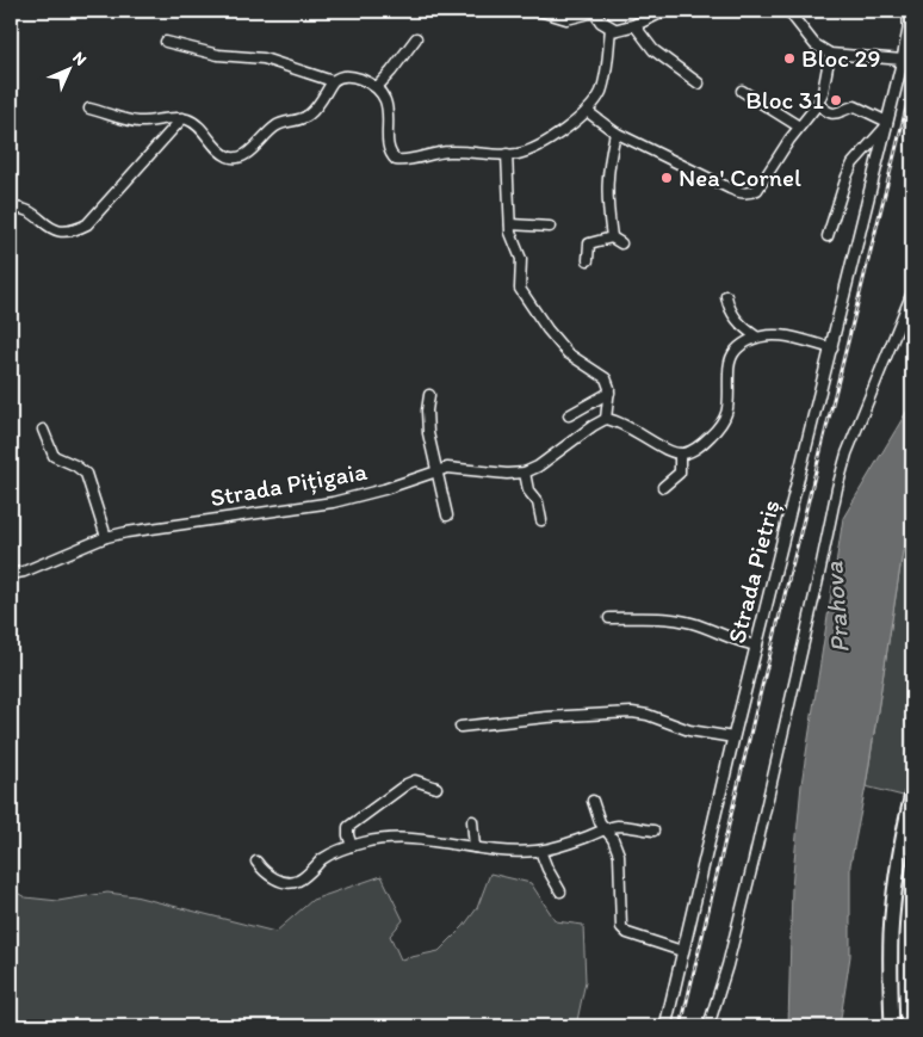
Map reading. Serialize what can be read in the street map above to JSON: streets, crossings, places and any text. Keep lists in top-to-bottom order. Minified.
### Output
{"streets":{"main road":["Strada Pietriș"],"street":["Strada Pițigaia"]},"water":["Prahova"],"places":["Bloc 29","Bloc 31","Nea' Cornel"],"north":"top right"}
